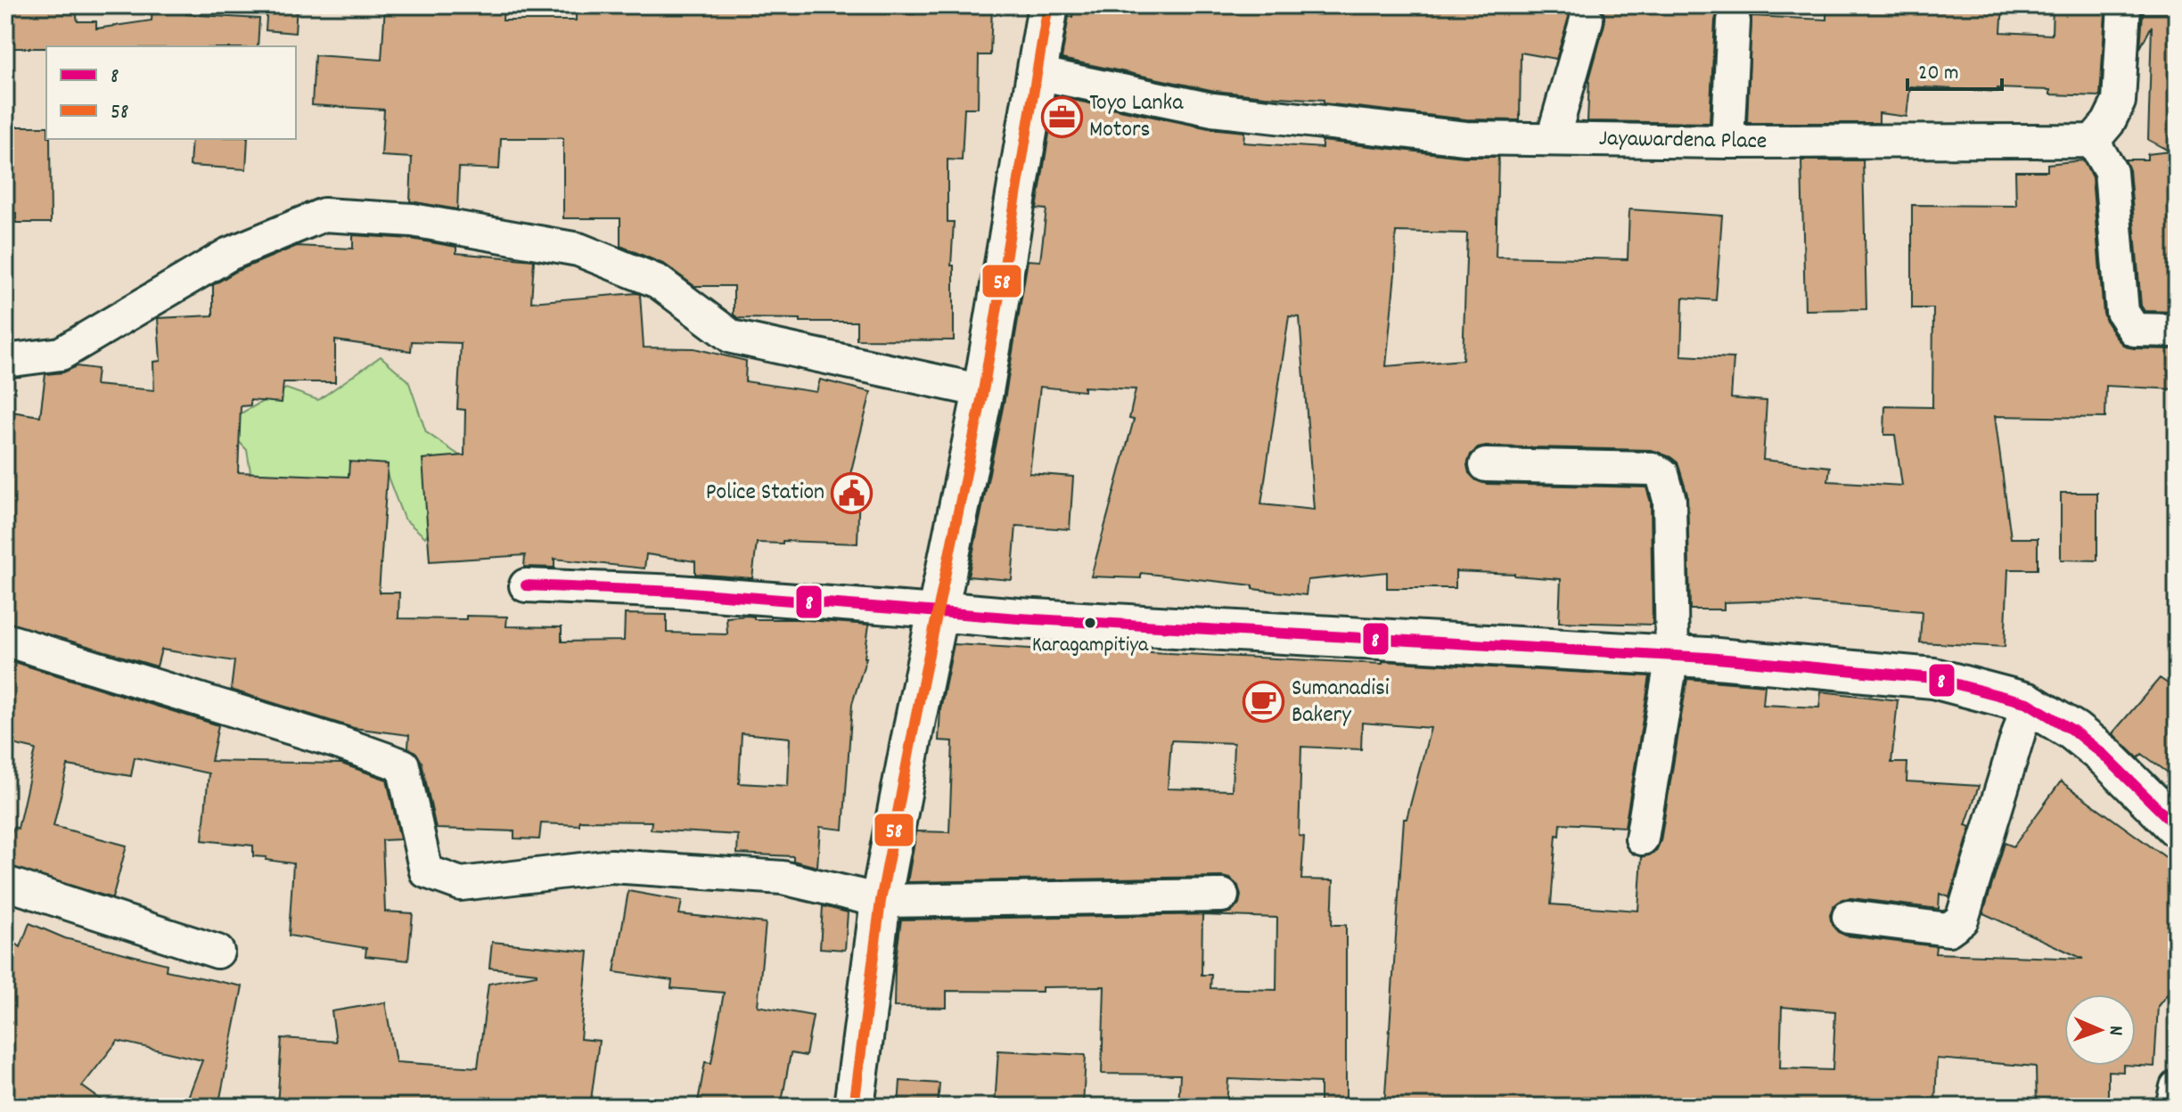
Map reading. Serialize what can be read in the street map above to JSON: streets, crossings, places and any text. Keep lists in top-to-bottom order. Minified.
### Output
{"streets":{"street":["Jayawardena Place"]},"places":{"office":["Toyo Lanka Motors"],"public building":["Police Station"],"other":["Karagampitiya"],"cafe":["Sumanadisi Bakery"]},"lines":["transit line 58","transit line 8"],"legend":["8","58"],"scale_bar":"20 m","north":"right"}
